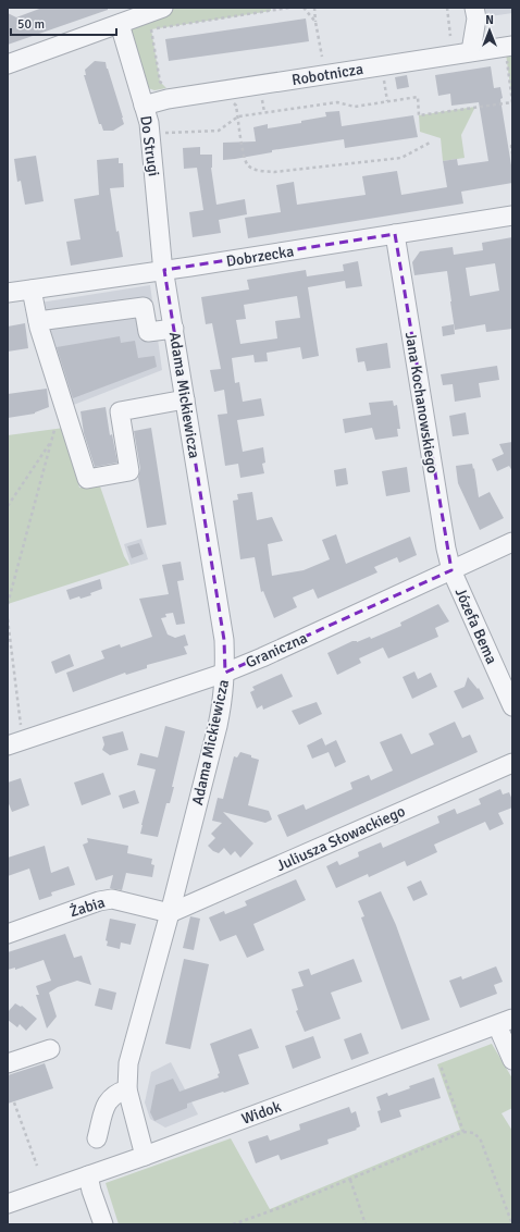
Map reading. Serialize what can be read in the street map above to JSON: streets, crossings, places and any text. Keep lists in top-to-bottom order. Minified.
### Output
{"streets":{"street":["Robotnicza","Do Strugi","Dobrzecka","Adama Mickiewicza","Jana Kochanowskiego","Józefa Bema","Graniczna","Juliusza Słowackiego","Żabia","Widok"]},"crossings":[["Robotnicza","Do Strugi"],["Do Strugi","Dobrzecka"],["Do Strugi","Adama Mickiewicza"],["Dobrzecka","Adama Mickiewicza"],["Dobrzecka","Jana Kochanowskiego"],["Adama Mickiewicza","Graniczna"],["Adama Mickiewicza","Juliusza Słowackiego"],["Adama Mickiewicza","Żabia"],["Adama Mickiewicza","Widok"],["Jana Kochanowskiego","Józefa Bema"],["Jana Kochanowskiego","Graniczna"],["Józefa Bema","Graniczna"],["Juliusza Słowackiego","Żabia"]],"scale_bar":"50 m","north":"top"}
